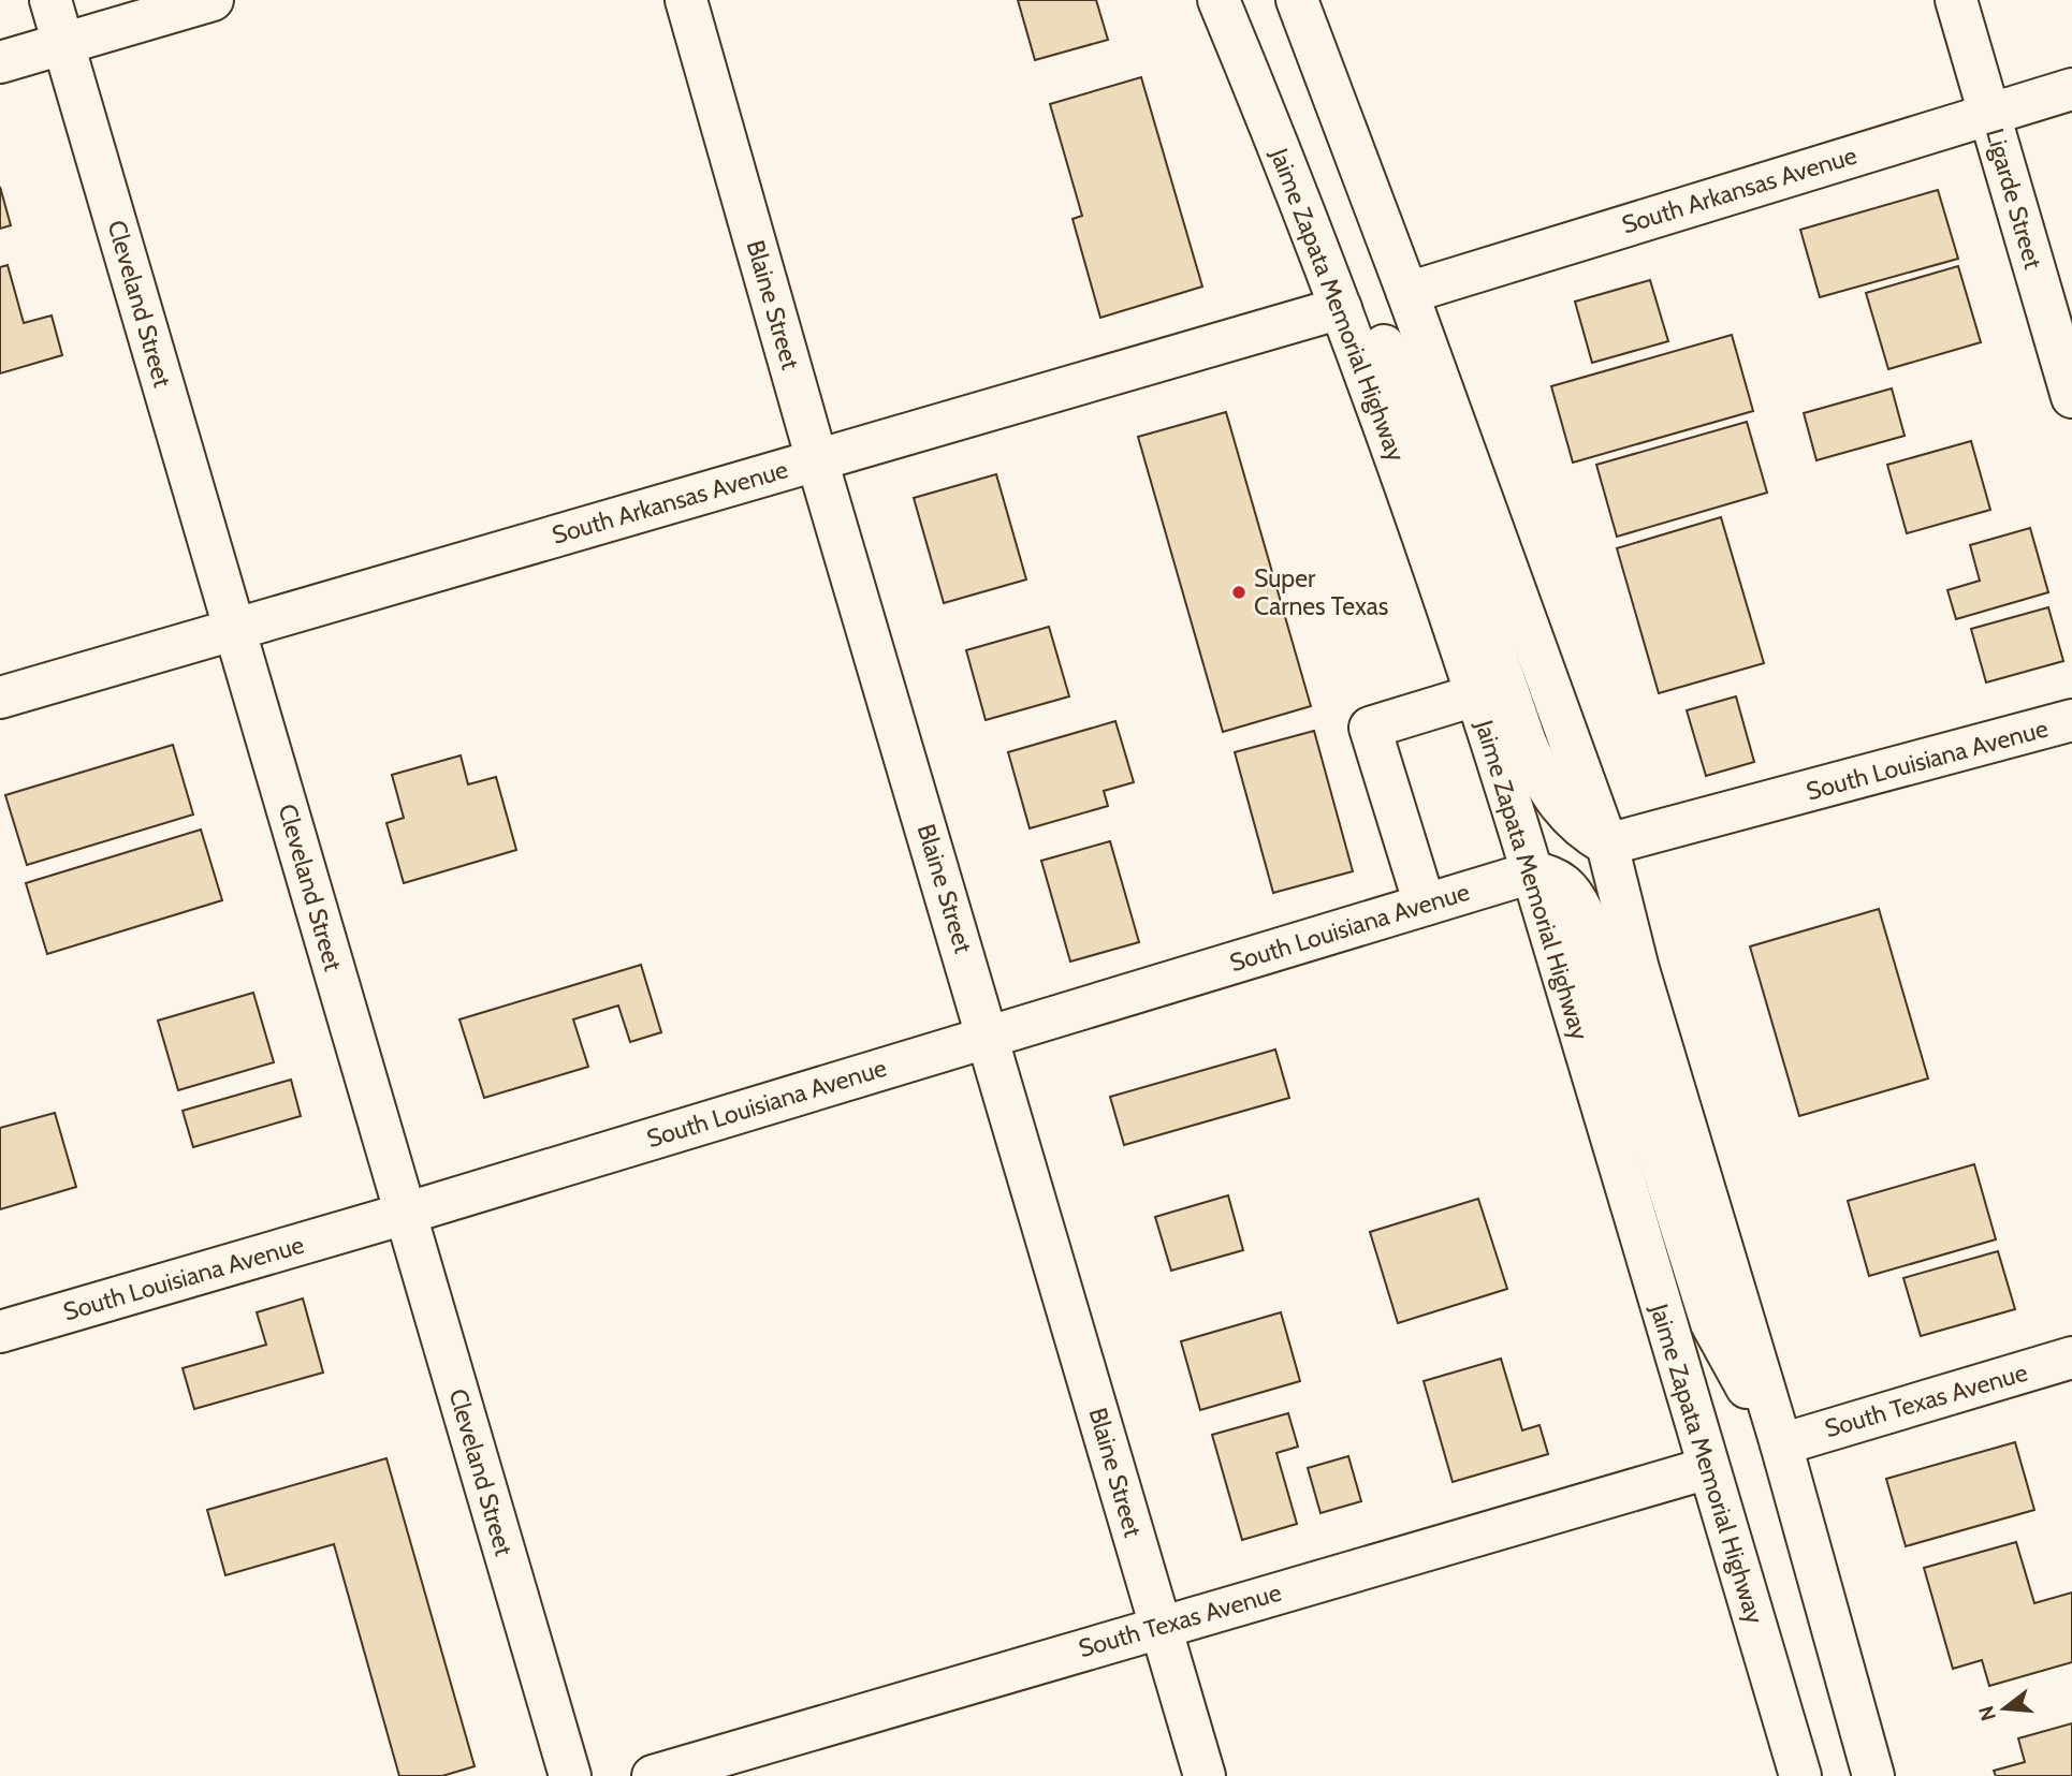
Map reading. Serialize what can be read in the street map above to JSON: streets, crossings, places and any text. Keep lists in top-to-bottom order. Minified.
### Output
{"streets":{"street":["South Arkansas Avenue","Ligarde Street","Cleveland Street","Blaine Street","Jaime Zapata Memorial Highway","South Louisiana Avenue","South Texas Avenue"]},"crossings":[["South Arkansas Avenue","Ligarde Street"],["South Arkansas Avenue","Cleveland Street"],["South Arkansas Avenue","Blaine Street"],["South Arkansas Avenue","Jaime Zapata Memorial Highway"],["Cleveland Street","South Louisiana Avenue"],["Blaine Street","South Louisiana Avenue"],["Blaine Street","South Texas Avenue"],["Jaime Zapata Memorial Highway","South Louisiana Avenue"],["Jaime Zapata Memorial Highway","South Texas Avenue"]],"places":["Super Carnes Texas"],"north":"left"}
